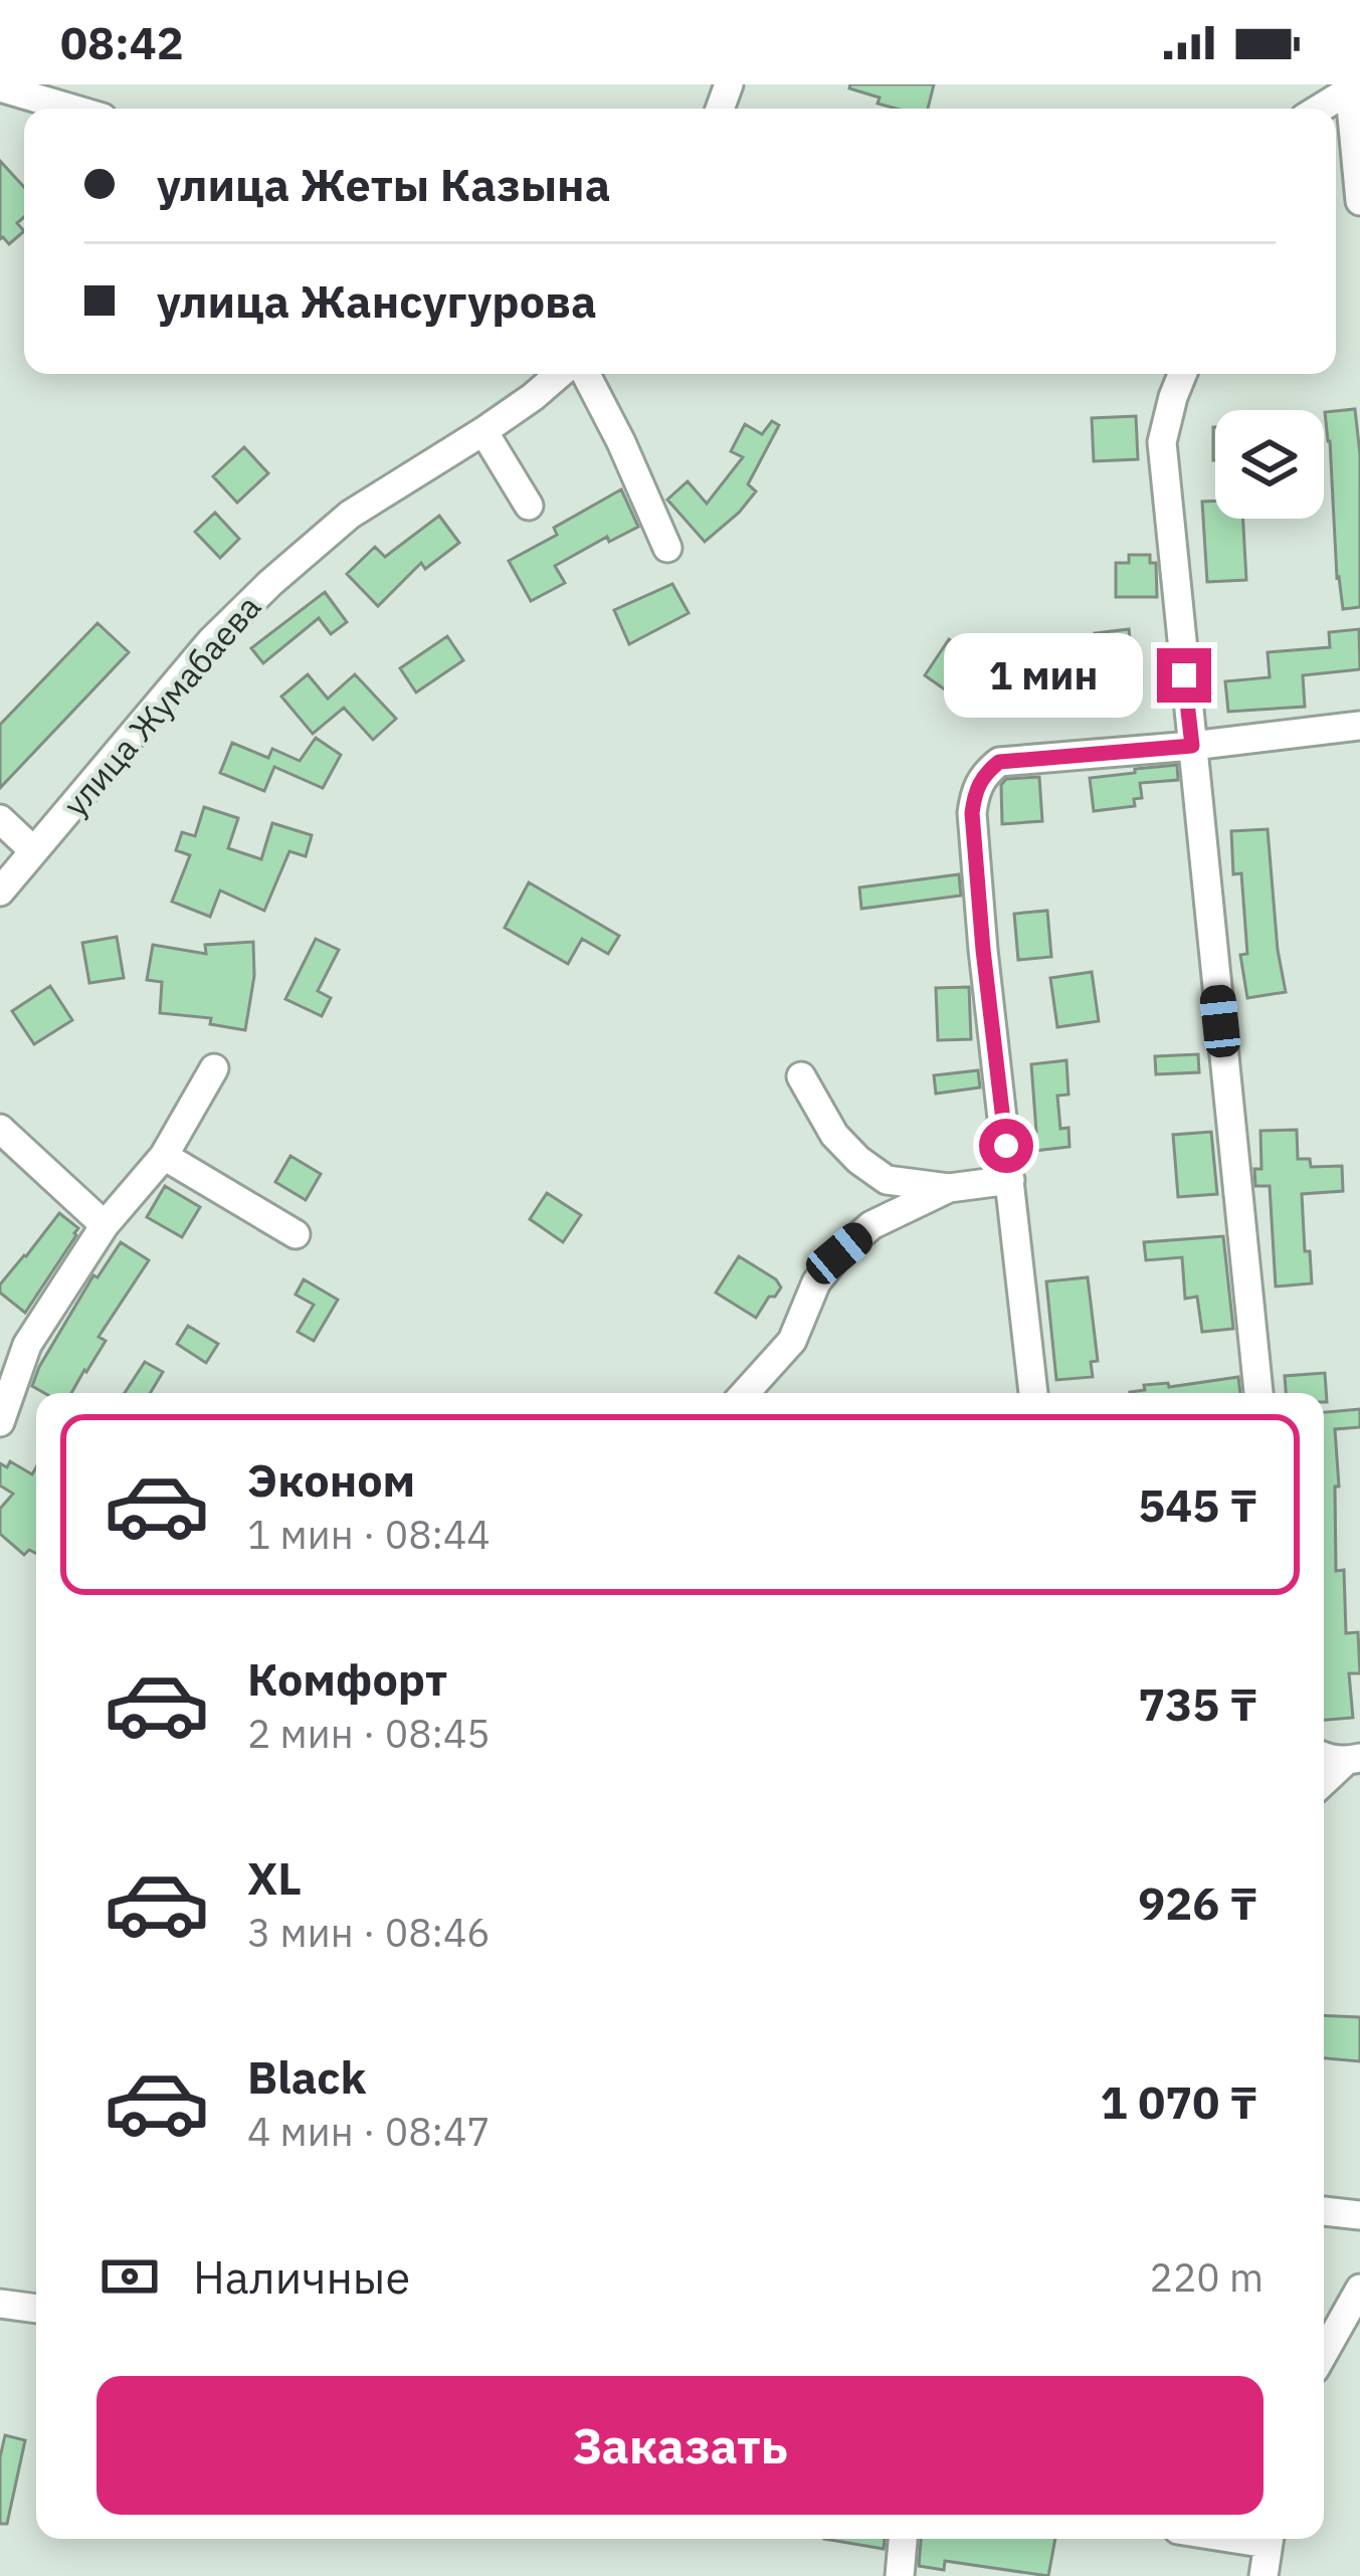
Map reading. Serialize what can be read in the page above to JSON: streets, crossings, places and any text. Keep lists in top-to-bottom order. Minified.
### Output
{"streets":{"street":["улица Жумабаева"]},"page":{"status":"08:42","banner":["улица Жеты Казына","улица Жансугурова"],"bubble":"1 мин","list":[{"name":"Эконом","note":"1 мин · 08:44","value":"545 ₸"},{"name":"Комфорт","note":"2 мин · 08:45","value":"735 ₸"},{"name":"XL","note":"3 мин · 08:46","value":"926 ₸"},{"name":"Black","note":"4 мин · 08:47","value":"1 070 ₸"}],"pay":["Наличные","220 m"],"buttons":"Заказать"}}
